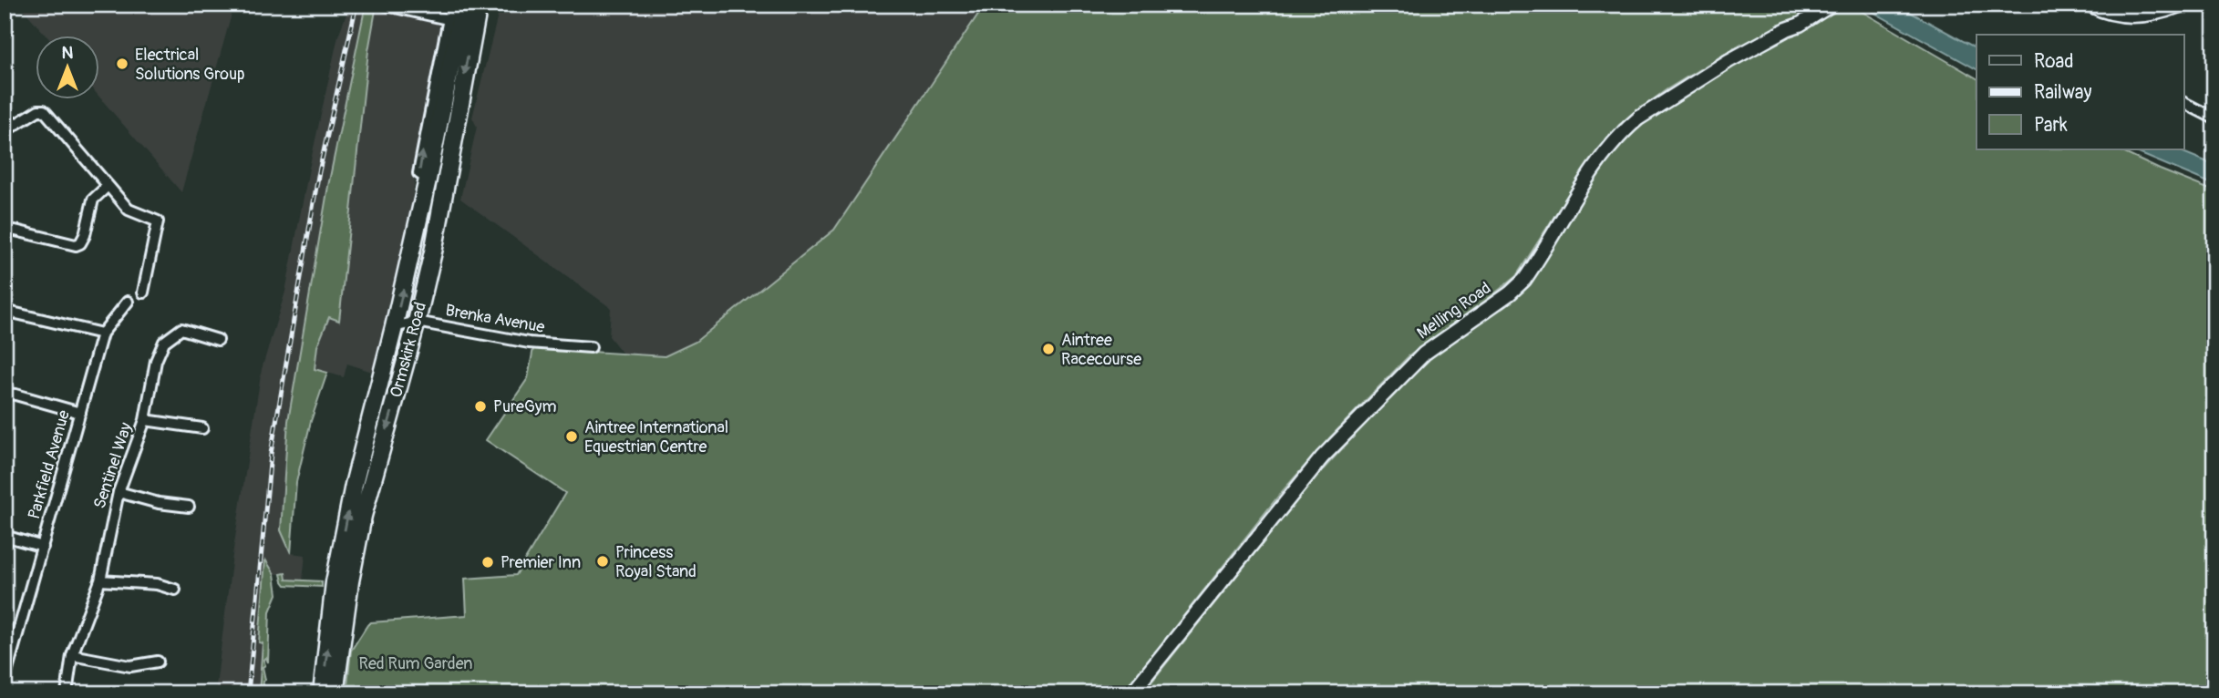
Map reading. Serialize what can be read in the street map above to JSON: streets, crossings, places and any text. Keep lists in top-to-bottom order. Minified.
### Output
{"streets":{"highway":["Ormskirk Road"],"street":["Melling Road","Brenka Avenue","Parkfield Avenue","Sentinel Way"]},"crossings":[["Brenka Avenue","Ormskirk Road"]],"parks":["Red Rum Garden"],"places":["Electrical Solutions Group","Aintree Racecourse","PureGym","Aintree International Equestrian Centre","Princess Royal Stand","Premier Inn"],"legend":["Road","Railway","Park"],"north":"top"}
